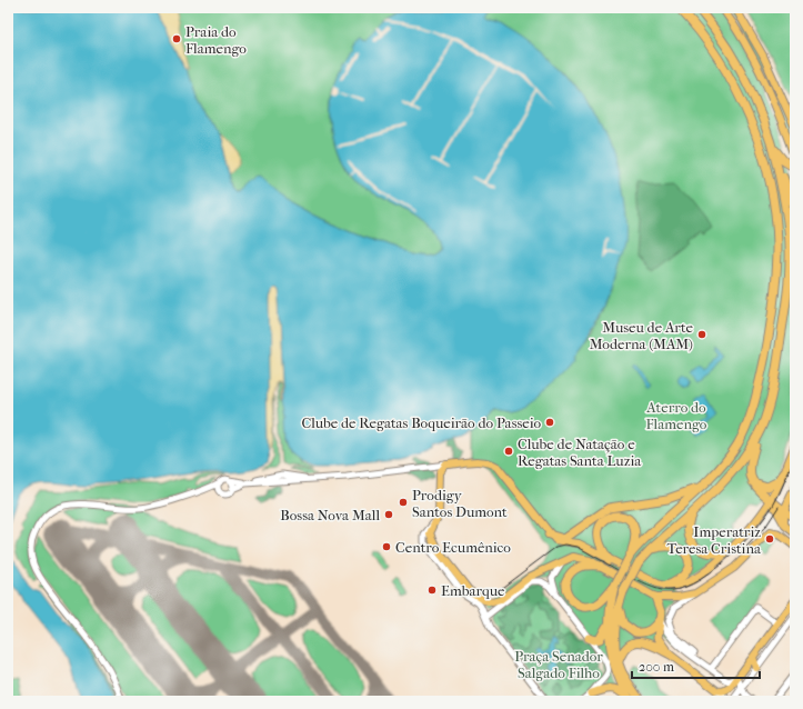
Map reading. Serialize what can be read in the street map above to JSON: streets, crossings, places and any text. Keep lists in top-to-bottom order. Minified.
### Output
{"parks":["Aterro do Flamengo","Praça Senador Salgado Filho"],"places":["Praia do Flamengo","Museu de Arte Moderna (MAM)","Clube de Regatas Boqueirão do Passeio","Clube de Natação e Regatas Santa Luzia","Prodigy Santos Dumont","Bossa Nova Mall","Imperatriz Teresa Cristina","Centro Ecumênico","Embarque"],"scale_bar":"200 m"}
